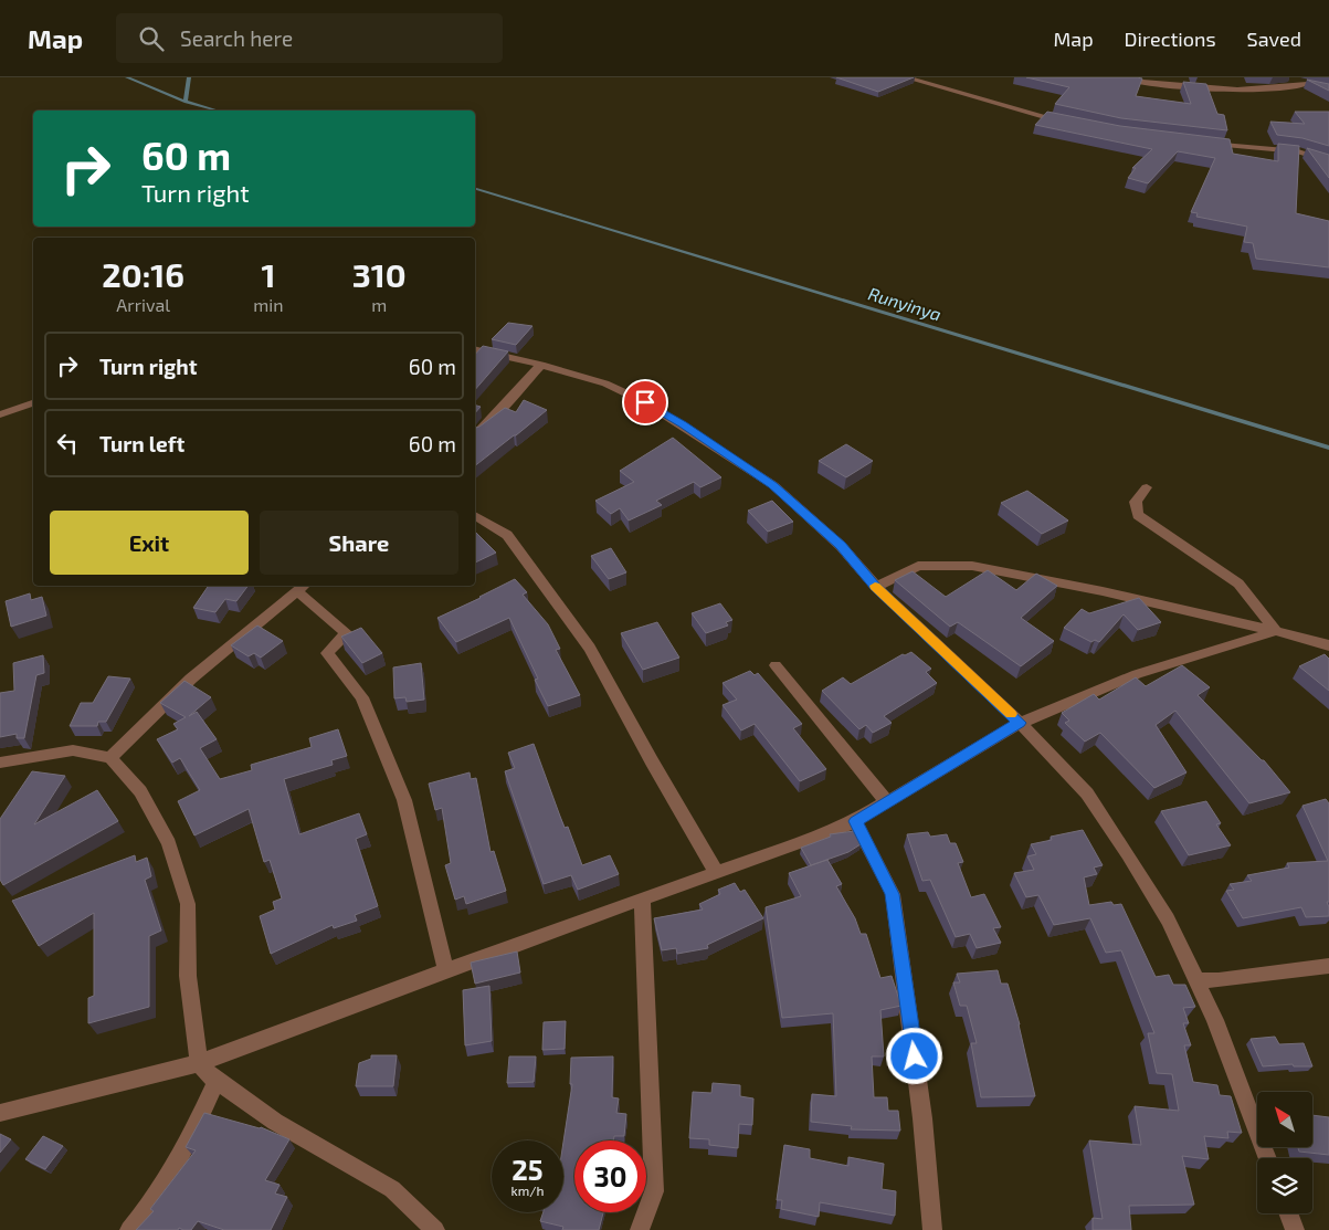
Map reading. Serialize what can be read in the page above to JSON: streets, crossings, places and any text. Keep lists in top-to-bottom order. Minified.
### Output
{"water":["Runyinya"],"north":"top left","page":{"header":"Map","search":"Search here","nav":["Map","Directions","Saved"],"turn":["60 m","Turn right"],"eta":["20:16","Arrival","1","min","310","m"],"list":[{"name":"Turn right","value":"60 m"},{"name":"Turn left","value":"60 m"}],"buttons":["Exit","Share"],"speed":"25 km/h","limit":"30"}}
